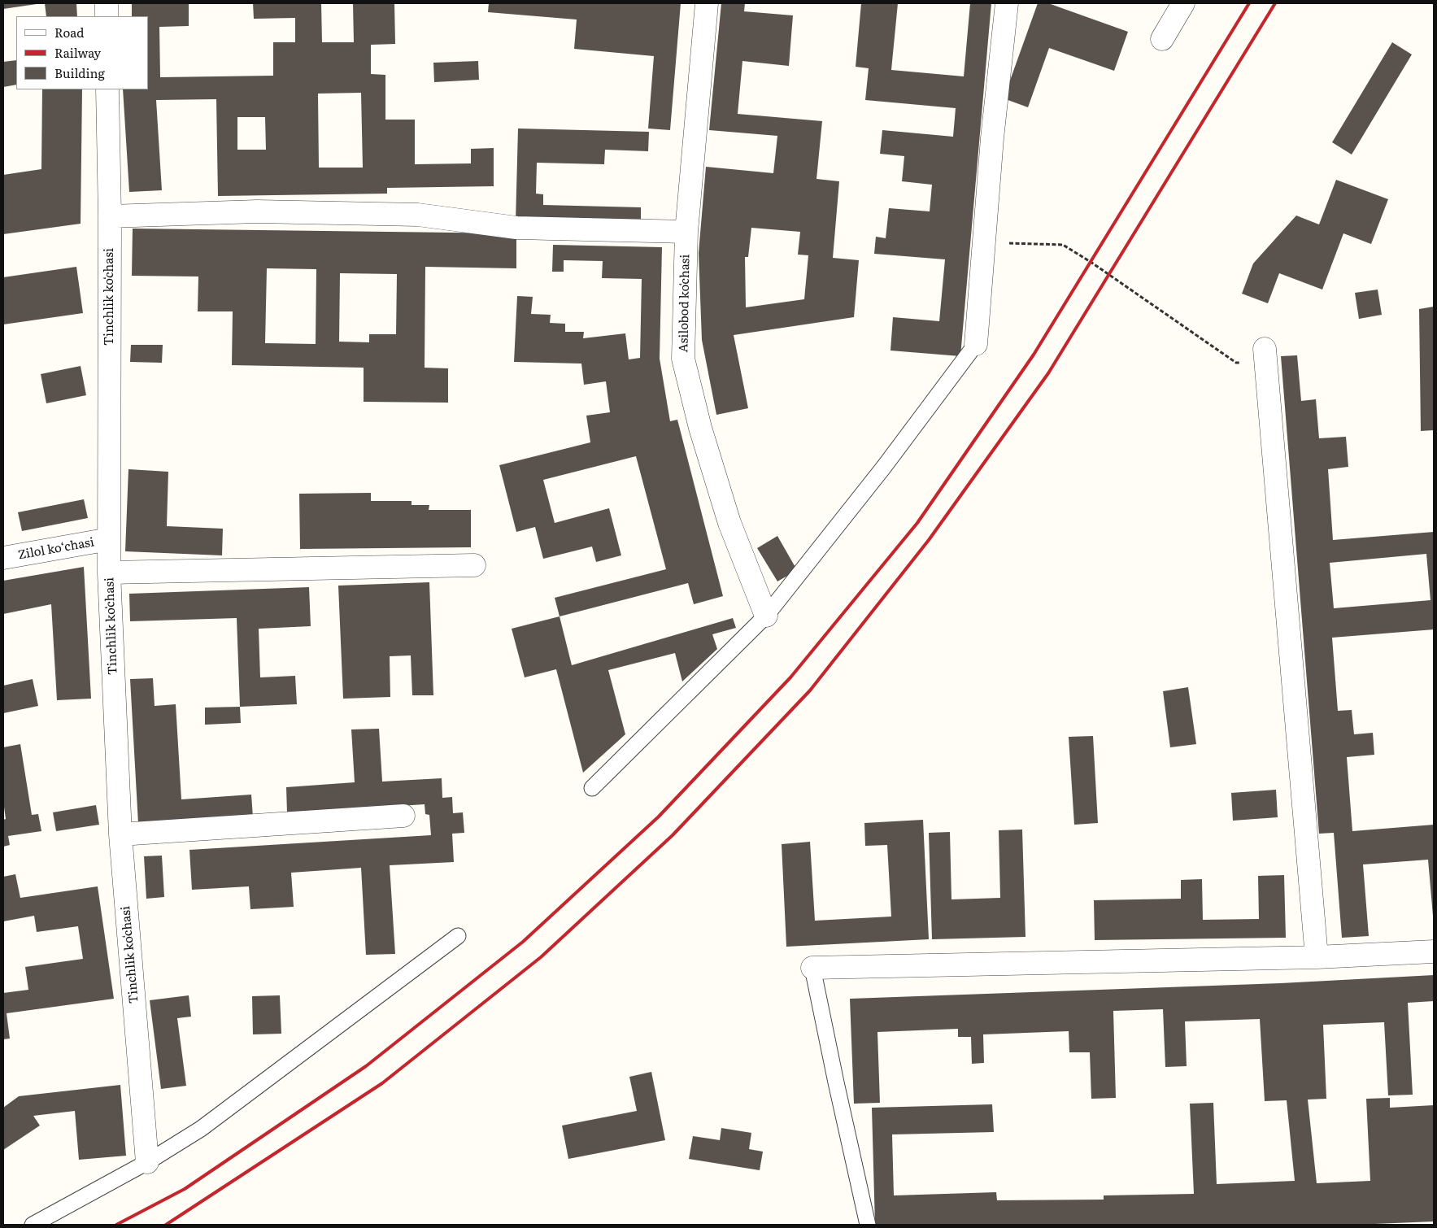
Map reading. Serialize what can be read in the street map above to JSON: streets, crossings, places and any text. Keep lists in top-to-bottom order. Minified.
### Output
{"streets":{"street":["Tinchlik koʻchasi","Asilobod koʻchasi","Zilol ko‘chasi"]},"crossings":[["Tinchlik koʻchasi","Zilol ko‘chasi"]],"legend":["Road","Railway","Building"]}
